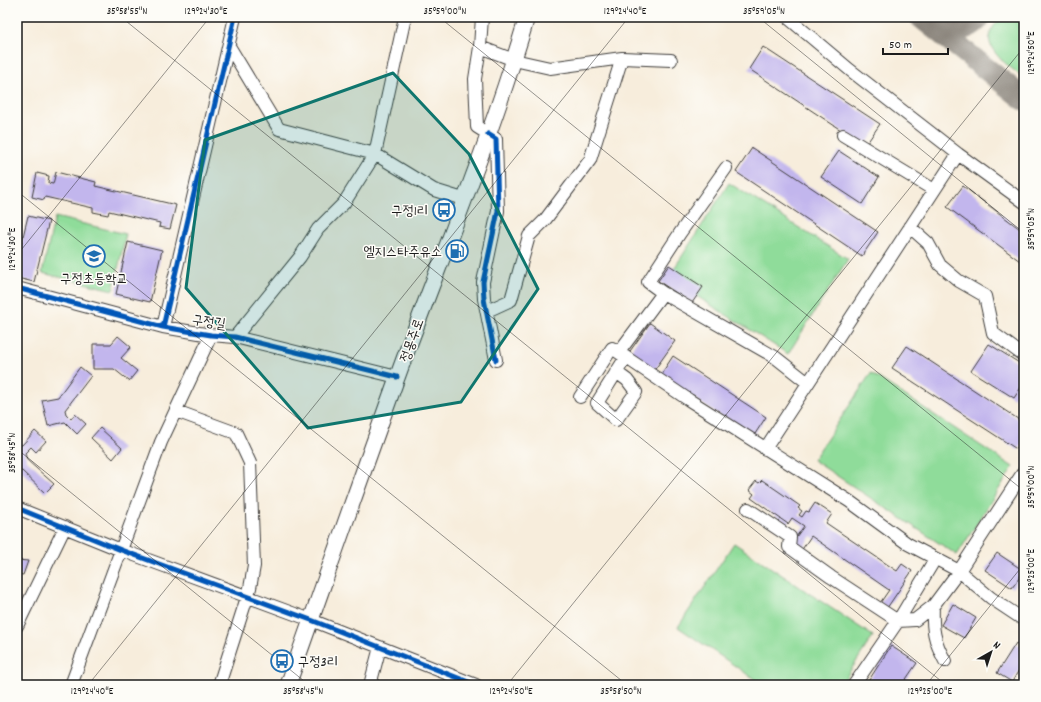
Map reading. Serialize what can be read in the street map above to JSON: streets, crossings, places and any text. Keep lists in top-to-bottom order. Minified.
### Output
{"streets":{"main road":["정몽주로"],"street":["구정길"]},"crossings":[["구정길","정몽주로"]],"places":{"bus stop":["구정1리","구정3리"],"fuel station":["엘지스타주유소"],"school or university":["구정초등학교"]},"scale_bar":"50 m","north":"top right","coordinates":["35°58'55\"N","129°24'30\"E","35°59'00\"N","129°24'40\"E","35°59'05\"N","129°24'50\"E","35°58'45\"N","129°25'00\"E","35°58'50\"N"]}
